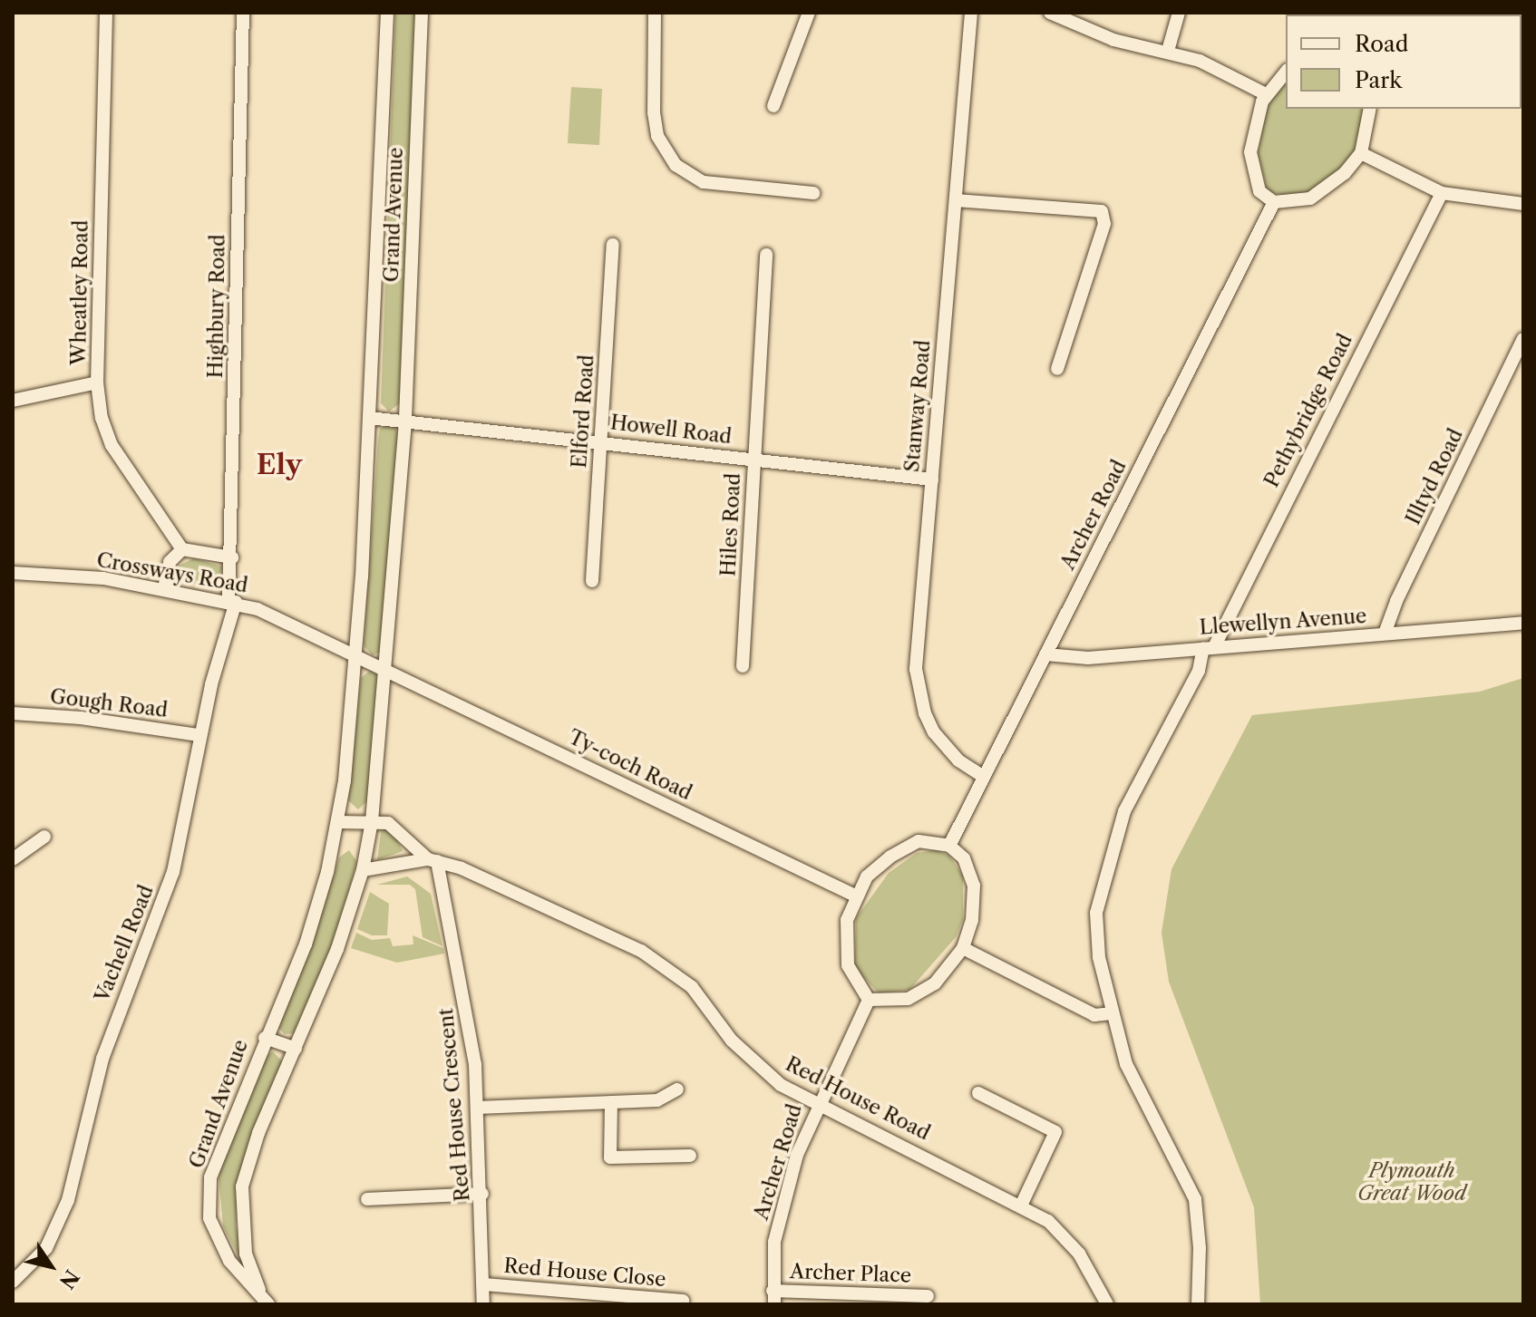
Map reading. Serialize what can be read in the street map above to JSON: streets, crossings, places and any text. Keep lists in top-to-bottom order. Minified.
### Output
{"streets":{"street":["Grand Avenue","Wheatley Road","Highbury Road","Stanway Road","Pethybridge Road","Elford Road","Howell Road","Illtyd Road","Archer Road","Hiles Road","Crossways Road","Llewellyn Avenue","Gough Road","Ty-coch Road","Vachell Road","Red House Road","Red House Crescent","Red House Close","Archer Place"]},"crossings":[["Grand Avenue","Howell Road"],["Grand Avenue","Crossways Road"],["Grand Avenue","Ty-coch Road"],["Grand Avenue","Red House Road"],["Highbury Road","Crossways Road"],["Highbury Road","Vachell Road"],["Stanway Road","Howell Road"],["Stanway Road","Archer Road"],["Pethybridge Road","Llewellyn Avenue"],["Elford Road","Howell Road"],["Howell Road","Hiles Road"],["Illtyd Road","Llewellyn Avenue"],["Archer Road","Llewellyn Avenue"],["Archer Road","Ty-coch Road"],["Archer Road","Red House Road"],["Archer Road","Archer Place"],["Crossways Road","Vachell Road"],["Gough Road","Vachell Road"],["Red House Road","Red House Crescent"],["Red House Crescent","Red House Close"]],"districts":["Ely"],"parks":["Plymouth Great Wood"],"legend":["Road","Park"],"north":"bottom right"}
